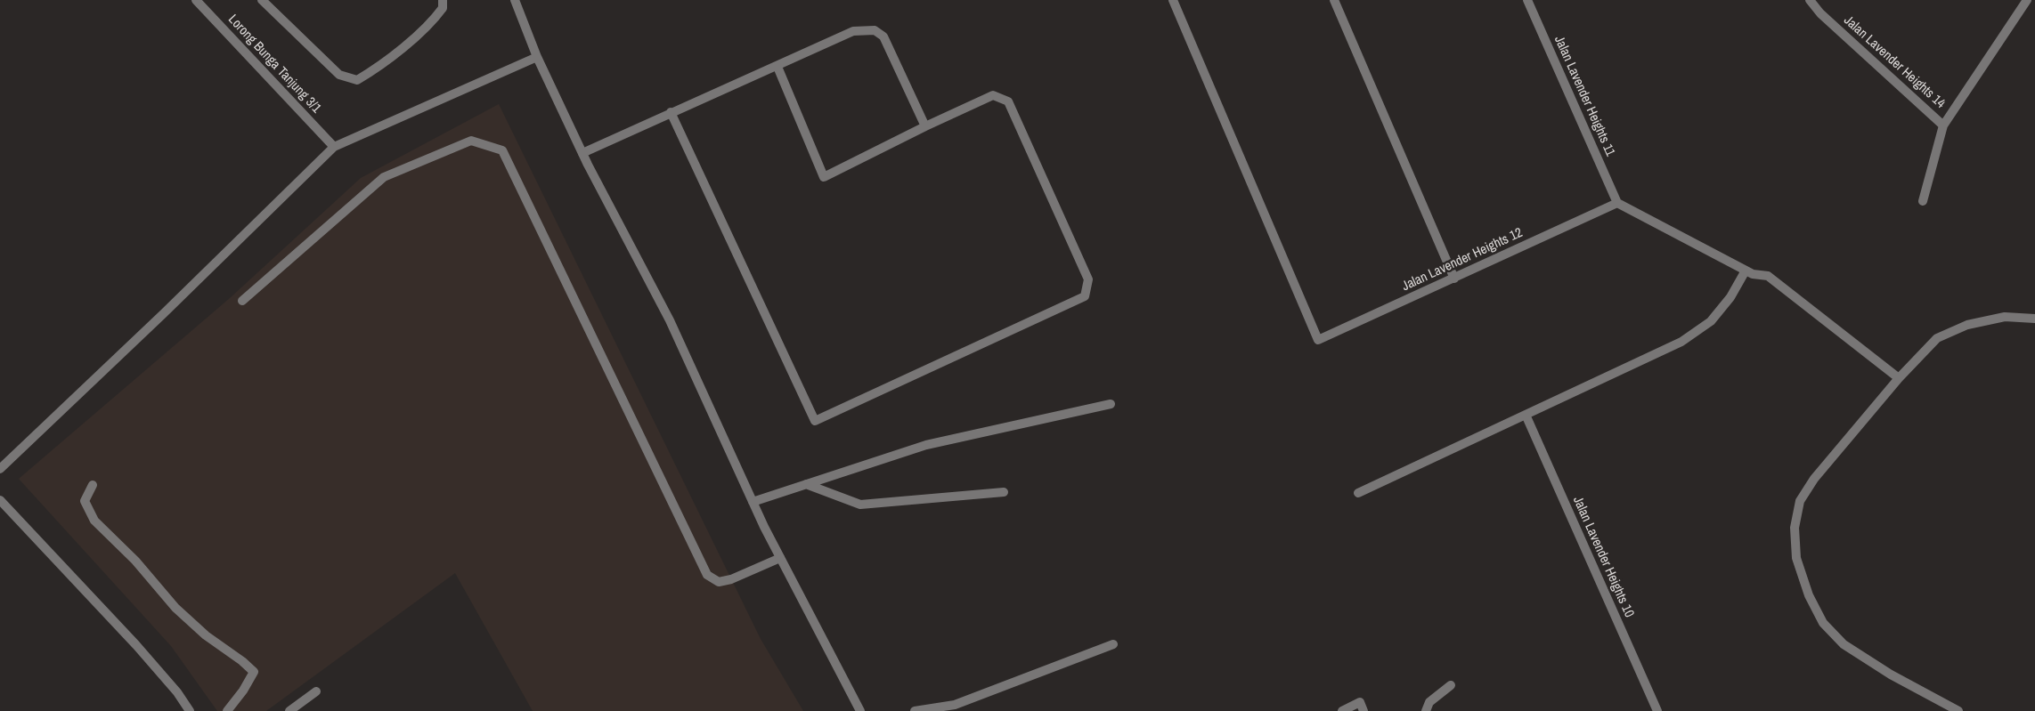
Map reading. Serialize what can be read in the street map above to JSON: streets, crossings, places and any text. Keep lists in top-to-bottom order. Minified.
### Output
{"streets":{"street":["Jalan Lavender Heights 14","Lorong Bunga Tanjung 3/1","Jalan Lavender Heights 11","Jalan Lavender Heights 12","Jalan Lavender Heights 10"]},"crossings":[["Jalan Lavender Heights 11","Jalan Lavender Heights 12"]]}
